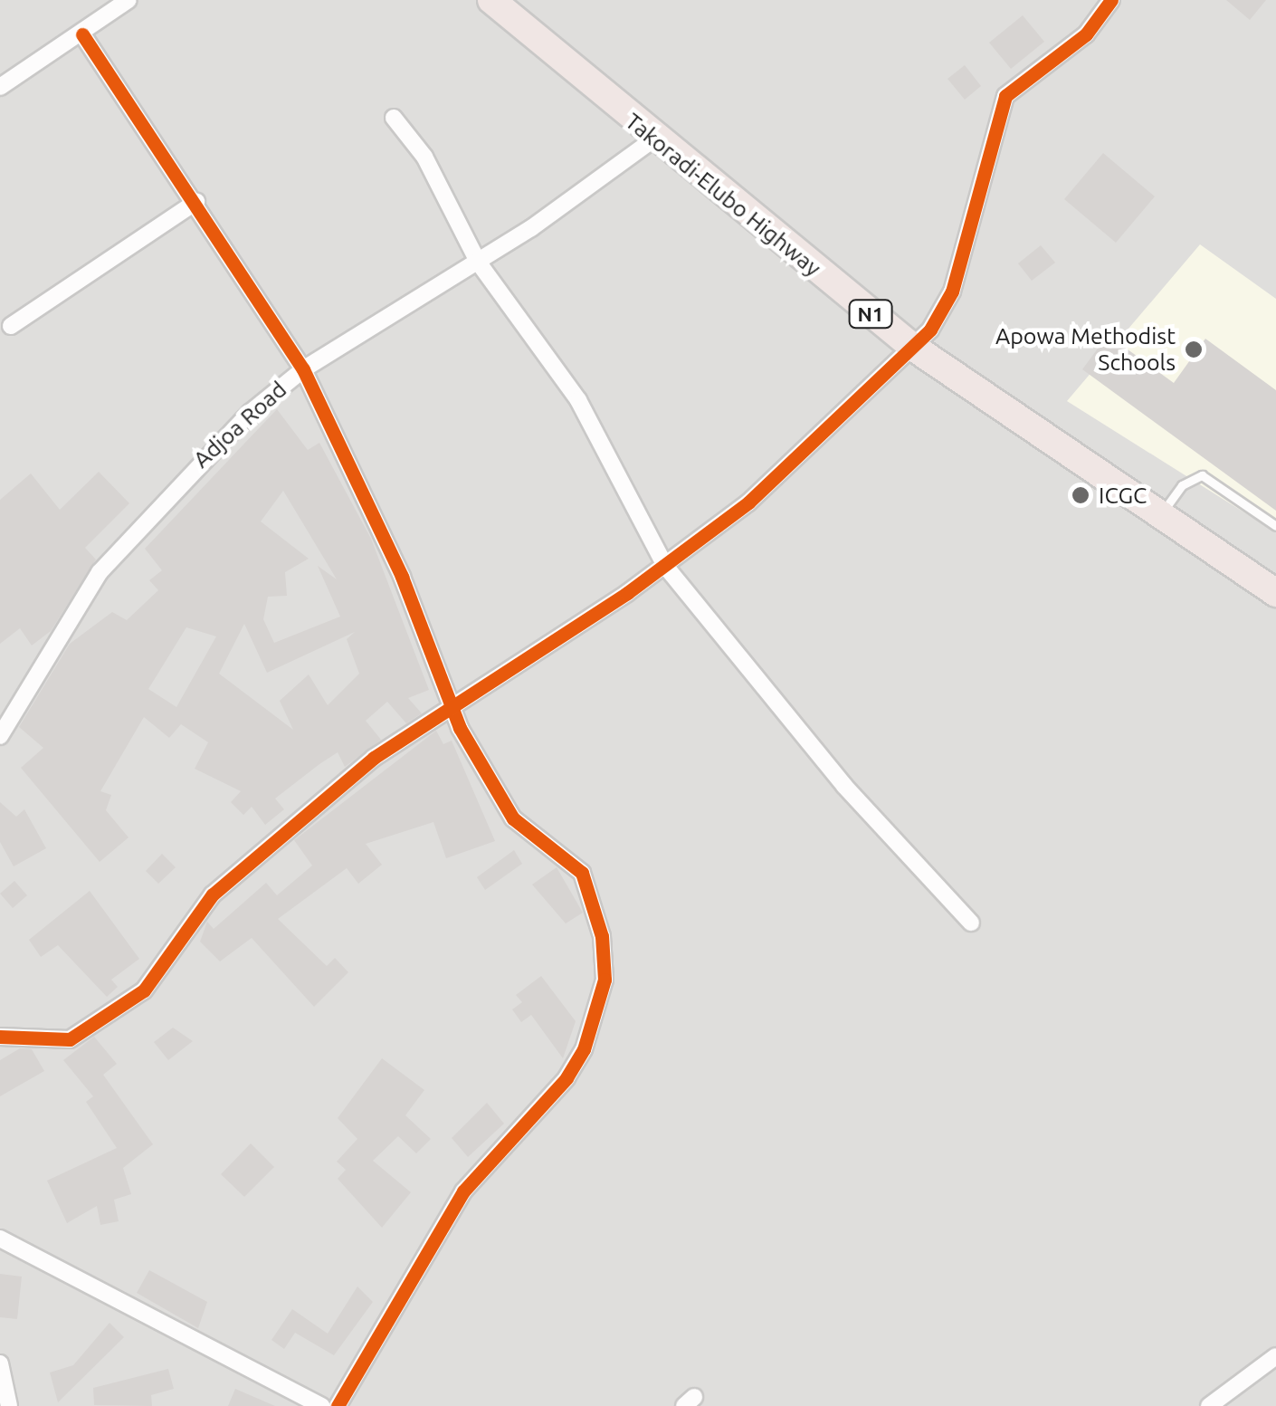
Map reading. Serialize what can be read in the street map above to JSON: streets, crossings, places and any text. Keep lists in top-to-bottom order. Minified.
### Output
{"streets":{"highway":["Takoradi-Elubo Highway","N1"],"street":["Adjoa Road"]},"crossings":[["Takoradi-Elubo Highway","Adjoa Road"]],"places":["Apowa Methodist Schools","ICGC"]}
